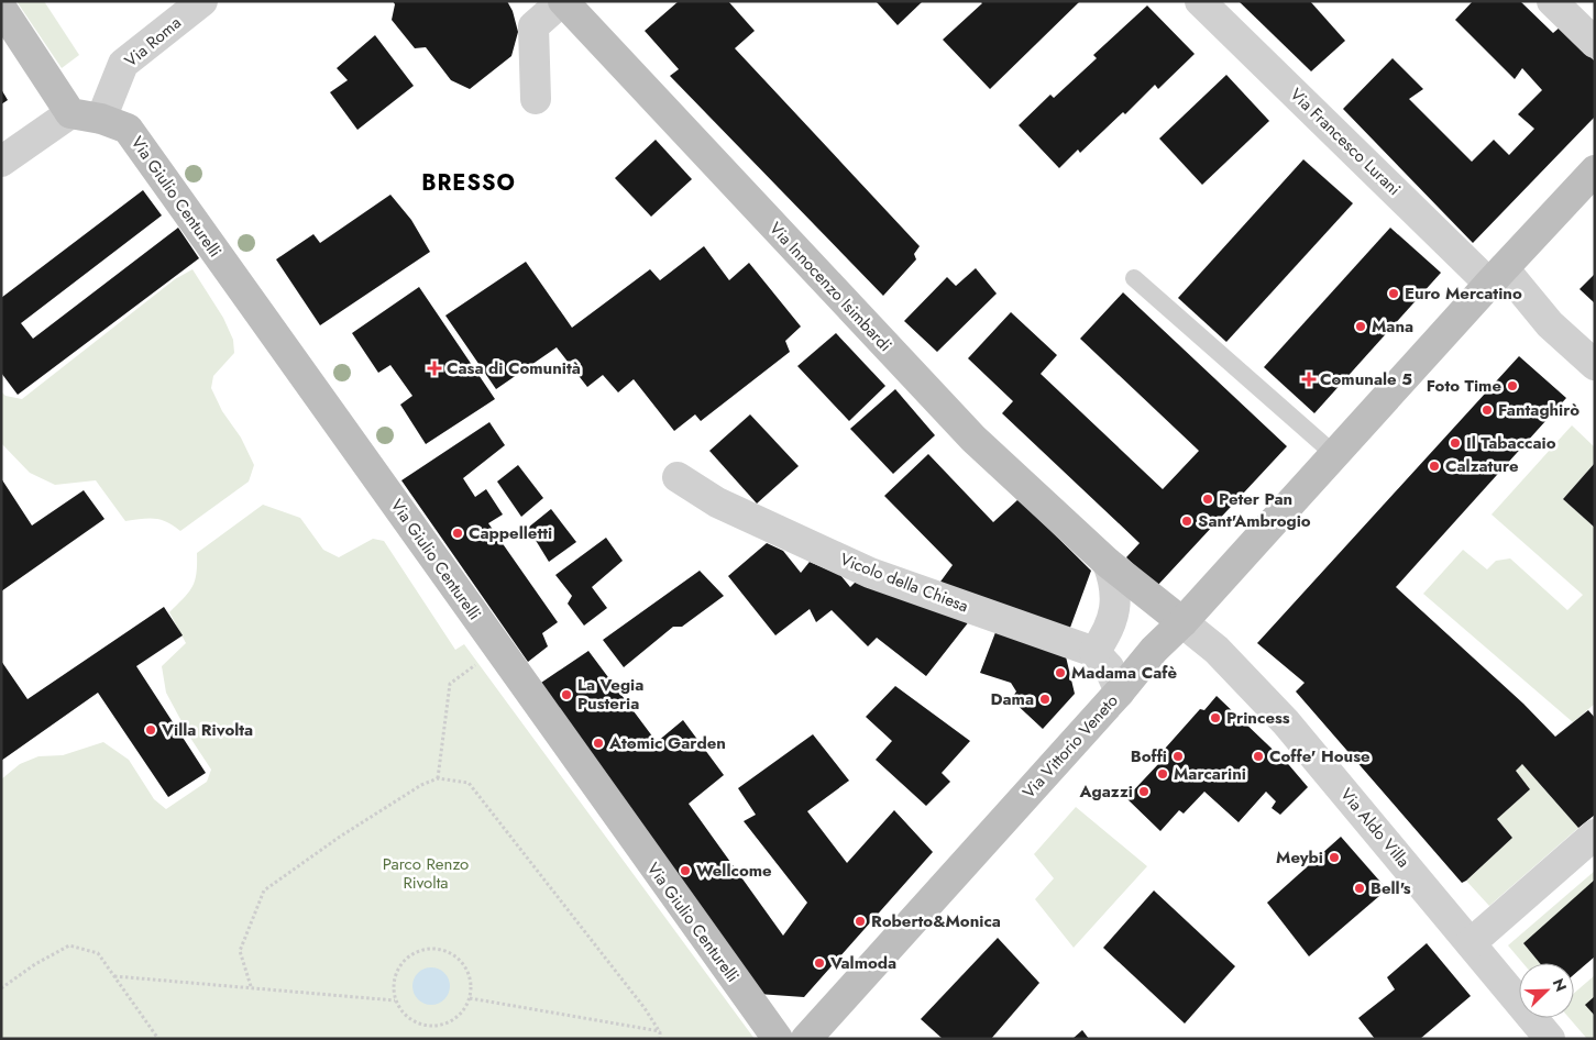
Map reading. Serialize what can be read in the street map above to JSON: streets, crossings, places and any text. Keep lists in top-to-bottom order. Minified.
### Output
{"streets":{"street":["Via Roma","Via Francesco Lurani","Via Giulio Centurelli","Via Innocenzo Isimbardi","Vicolo della Chiesa","Via Vittorio Veneto","Via Aldo Villa"]},"crossings":[["Via Roma","Via Giulio Centurelli"],["Via Francesco Lurani","Via Vittorio Veneto"],["Via Innocenzo Isimbardi","Via Vittorio Veneto"],["Via Innocenzo Isimbardi","Via Aldo Villa"],["Via Vittorio Veneto","Via Aldo Villa"]],"districts":["BRESSO"],"parks":["Parco Renzo Rivolta"],"places":{"other":["Euro Mercatino","Mana","Foto Time","Fantaghirò","Il Tabaccaio","Calzature","Peter Pan","Sant'Ambrogio","Cappelletti","Madama Cafè","La Vegia Pusteria","Dama","Princess","Villa Rivolta","Atomic Garden","Boffi","Coffe' House","Marcarini","Agazzi","Meybi","Wellcome","Bell's","Roberto&Monica","Valmoda"],"health":["Casa di Comunità","Comunale 5"]},"north":"top right"}
